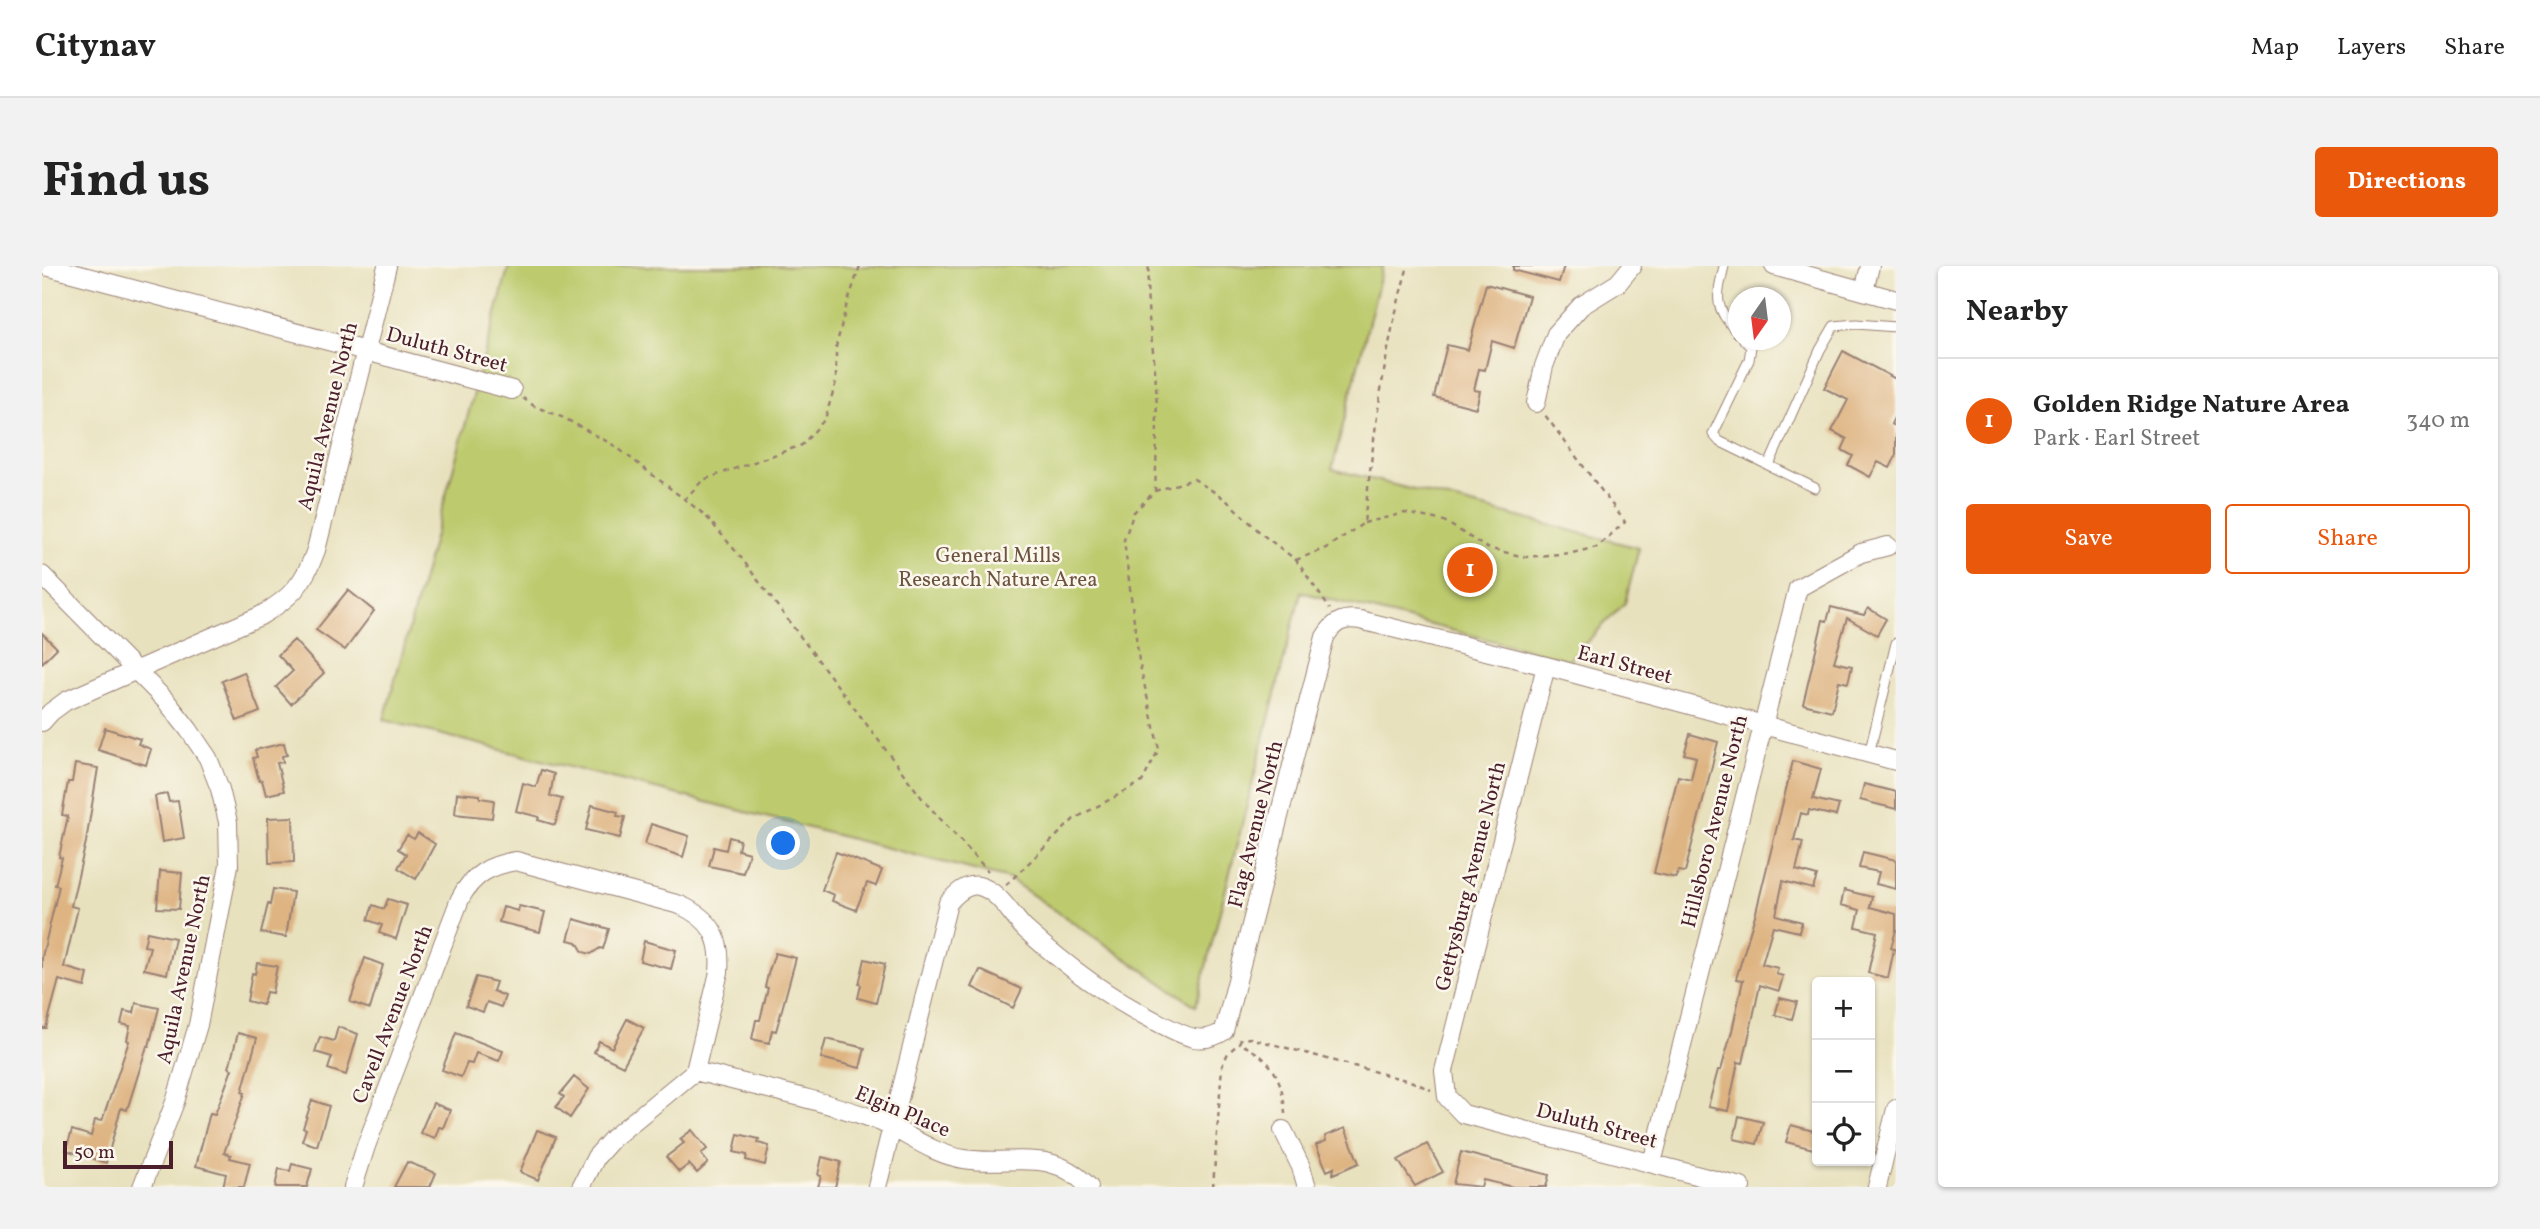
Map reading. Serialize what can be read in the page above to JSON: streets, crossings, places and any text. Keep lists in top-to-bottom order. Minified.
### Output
{"streets":{"street":["Duluth Street","Aquila Avenue North","Earl Street","Hillsboro Avenue North","Flag Avenue North","Gettysburg Avenue North","Cavell Avenue North","Elgin Place"]},"crossings":[["Duluth Street","Aquila Avenue North"],["Duluth Street","Hillsboro Avenue North"],["Duluth Street","Gettysburg Avenue North"],["Earl Street","Hillsboro Avenue North"],["Earl Street","Flag Avenue North"],["Earl Street","Gettysburg Avenue North"],["Cavell Avenue North","Elgin Place"]],"parks":["General Mills Research Nature Area"],"scale_bar":"50 m","north":"bottom","page":{"header":"Citynav","nav":["Map","Layers","Share"],"buttons":["Directions",["Save","Share"]],"title":"Find us","heading":"Nearby","list":[{"mark":"1","name":"Golden Ridge Nature Area","note":"Park · Earl Street","value":"340 m"}],"pins":"1","map_buttons":["+","−"],"scale":"50 m"}}
